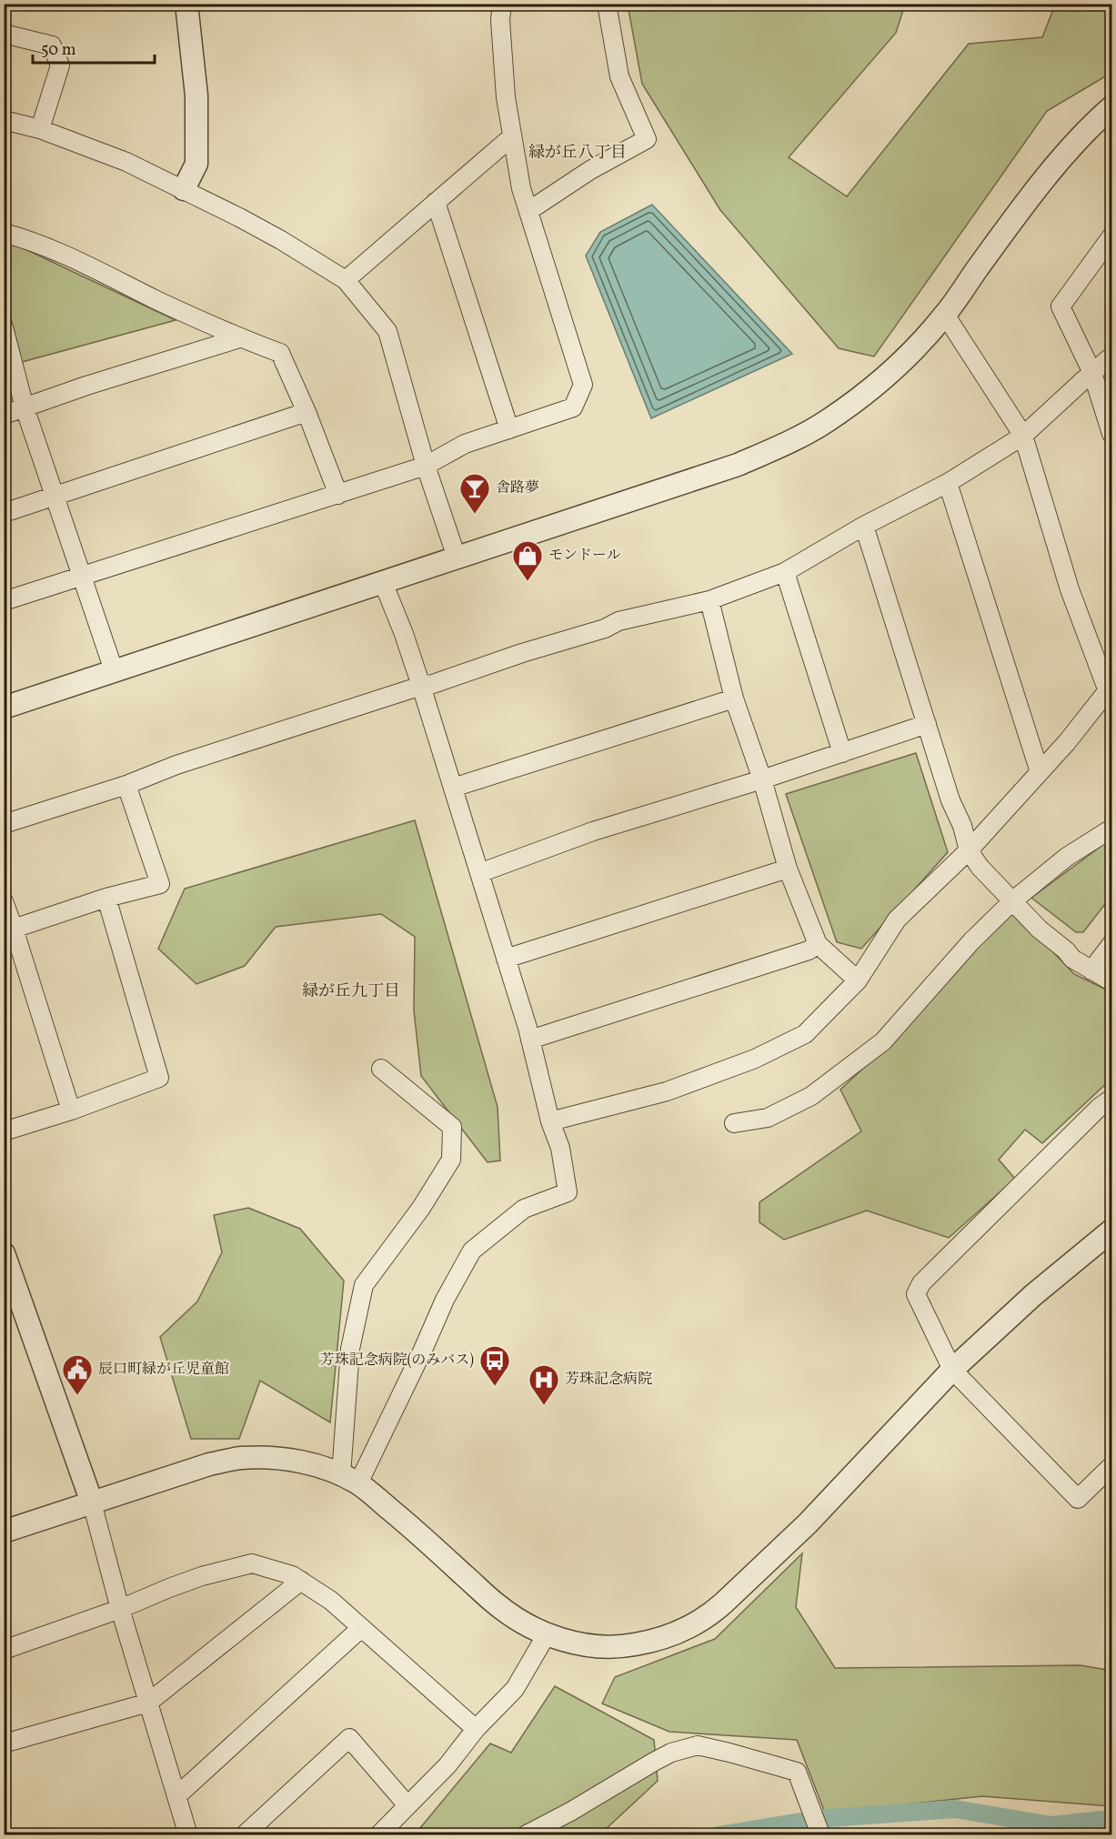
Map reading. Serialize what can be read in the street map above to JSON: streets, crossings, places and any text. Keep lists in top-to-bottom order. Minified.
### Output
{"districts":["緑が丘八丁目","緑が丘九丁目"],"places":{"bar":["舎路夢"],"shop":["モンドール"],"bus stop":["芳珠記念病院(のみバス)"],"public building":["辰口町緑が丘児童館"],"hospital":["芳珠記念病院"]},"scale_bar":"50 m"}
